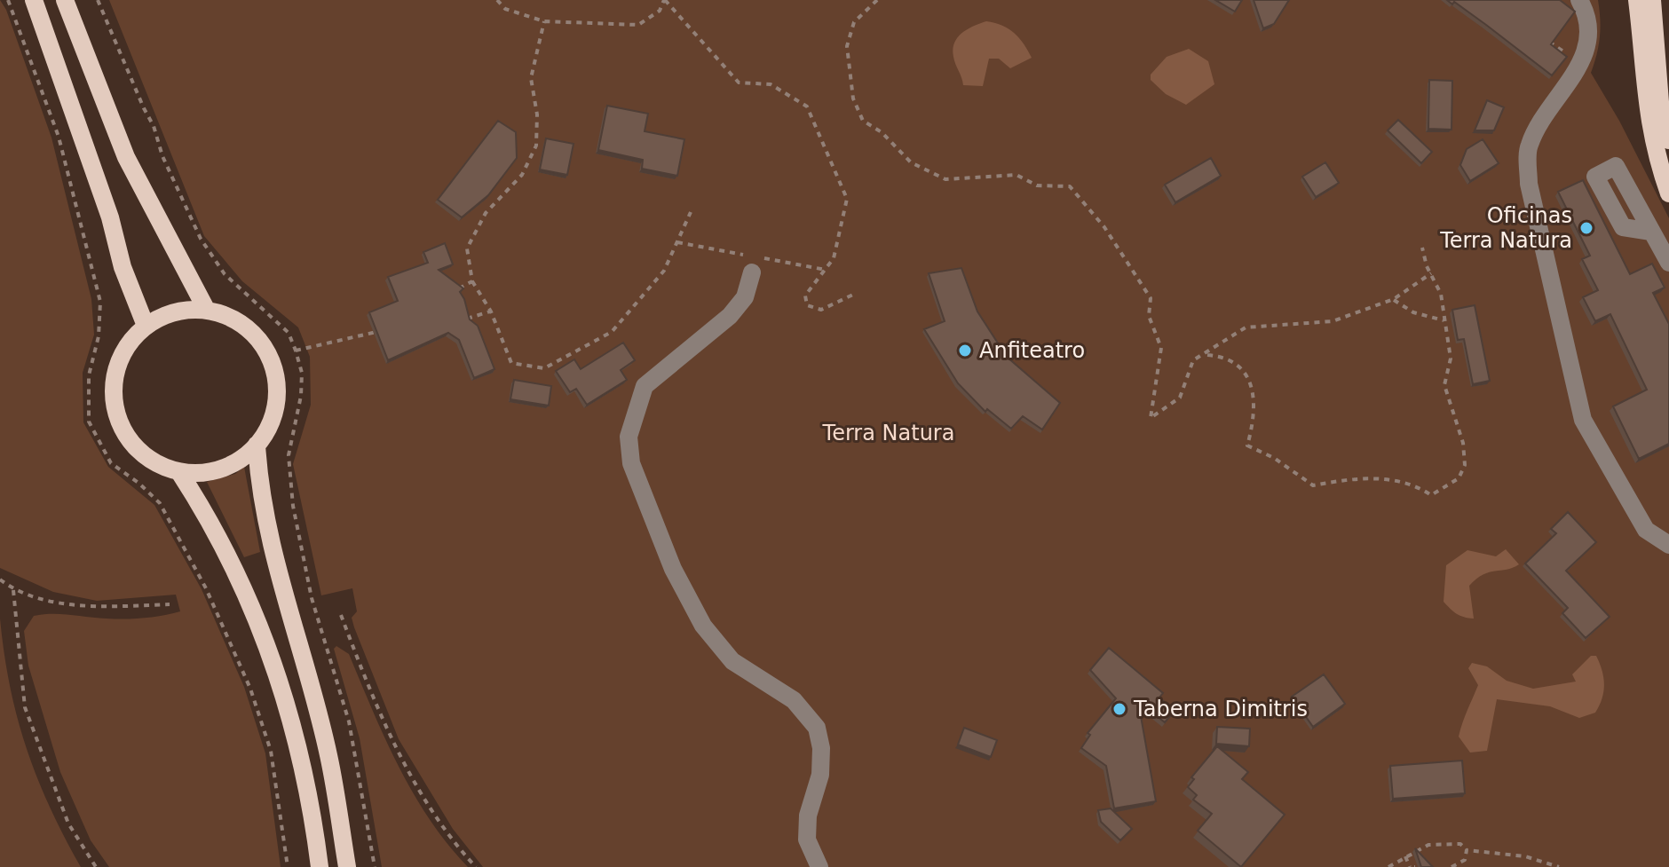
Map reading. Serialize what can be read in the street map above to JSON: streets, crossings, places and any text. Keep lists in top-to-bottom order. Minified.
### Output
{"parks":["Terra Natura"],"places":["Oficinas Terra Natura","Anfiteatro","Taberna Dimitris"]}
